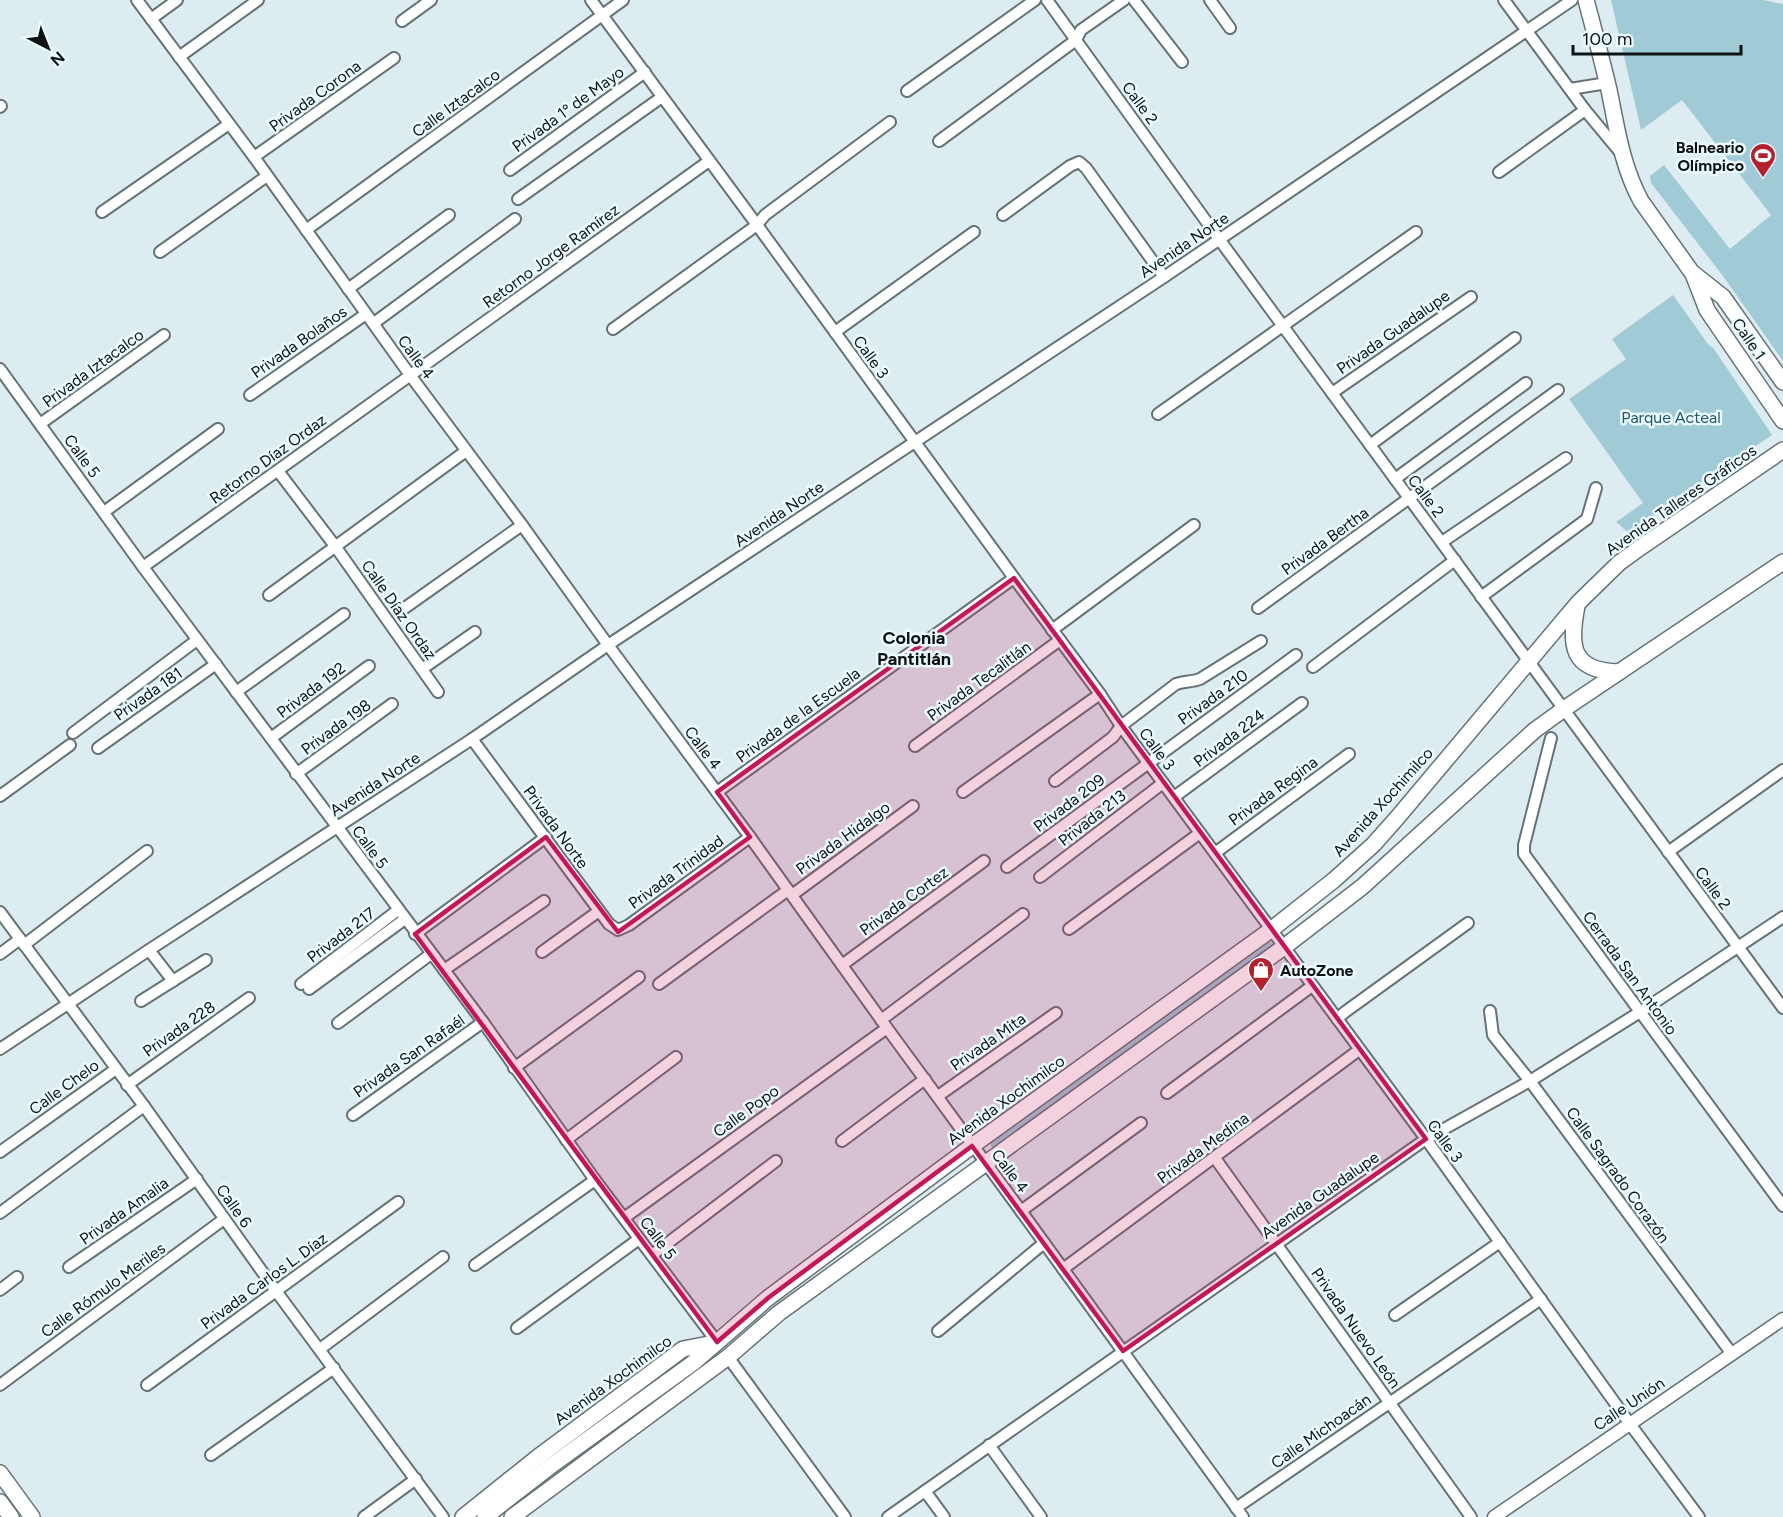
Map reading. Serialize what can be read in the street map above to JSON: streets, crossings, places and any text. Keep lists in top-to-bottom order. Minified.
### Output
{"streets":{"main road":["Calle 1","Avenida Talleres Gráficos","Avenida Xochimilco"],"street":["Privada Corona","Calle Iztacalco","Calle 2","Privada 1º de Mayo","Avenida Norte","Retorno Jorge Ramírez","Privada Guadalupe","Privada Bolaños","Calle 4","Calle 3","Privada Iztacalco","Calle 5","Retorno Díaz Ordaz","Privada Bertha","Calle Díaz Ordaz","Privada Tecalitlán","Privada 192","Privada 181","Privada 210","Privada de la Escuela","Privada 198","Privada 224","Privada Regina","Privada 209","Privada 213","Privada Norte","Privada Hidalgo","Privada Trinidad","Privada Cortez","Privada 217","Cerrada San Antonio","Privada 228","Privada Mita","Privada San Rafaél","Calle Chelo","Calle Popo","Privada Medina","Calle Sagrado Corazón","Avenida Guadalupe","Calle 6","Privada Amalia","Privada Carlos L. Díaz","Calle Rómulo Meriles","Privada Nuevo León","Calle Unión","Calle Michoacán"]},"crossings":[["Privada Corona","Calle 4"],["Calle Iztacalco","Calle 4"],["Calle Iztacalco","Calle 3"],["Calle 2","Avenida Norte"],["Calle 2","Privada Guadalupe"],["Calle 2","Avenida Talleres Gráficos"],["Calle 2","Privada Bertha"],["Calle 2","Avenida Xochimilco"],["Calle 2","Avenida Guadalupe"],["Privada 1º de Mayo","Calle 3"],["Avenida Norte","Calle 4"],["Avenida Norte","Calle 3"],["Avenida Norte","Calle 5"],["Avenida Norte","Privada Norte"],["Avenida Norte","Calle 6"],["Retorno Jorge Ramírez","Calle 4"],["Retorno Jorge Ramírez","Calle 3"],["Retorno Jorge Ramírez","Retorno Díaz Ordaz"],["Privada Bolaños","Calle 4"],["Calle 4","Retorno Díaz Ordaz"],["Calle 4","Privada de la Escuela"],["Calle 4","Avenida Xochimilco"],["Calle 4","Privada Hidalgo"],["Calle 4","Privada Trinidad"],["Calle 4","Privada Cortez"],["Calle 4","Privada Mita"],["Calle 4","Calle Popo"],["Calle 4","Privada Medina"],["Calle 4","Avenida Guadalupe"],["Calle 4","Calle Michoacán"],["Calle 3","Privada Tecalitlán"],["Calle 3","Privada 210"],["Calle 3","Privada de la Escuela"],["Calle 3","Privada 224"],["Calle 3","Privada Regina"],["Calle 3","Avenida Xochimilco"],["Calle 3","Privada 209"],["Calle 3","Privada 213"],["Calle 3","Privada Medina"],["Calle 3","Avenida Guadalupe"],["Calle 3","Calle Unión"],["Calle 3","Calle Michoacán"],["Privada Iztacalco","Calle 5"],["Calle 5","Retorno Díaz Ordaz"],["Calle 5","Privada 192"],["Calle 5","Privada 181"],["Calle 5","Privada 198"],["Calle 5","Avenida Xochimilco"],["Calle 5","Privada 217"],["Calle 5","Privada San Rafaél"],["Calle 5","Calle Popo"],["Retorno Díaz Ordaz","Calle Díaz Ordaz"],["Avenida Talleres Gráficos","Avenida Xochimilco"],["Privada 210","Privada 209"],["Privada Norte","Privada Trinidad"],["Cerrada San Antonio","Avenida Guadalupe"],["Privada 228","Calle 6"],["Calle Chelo","Calle 6"],["Privada Medina","Privada Nuevo León"],["Calle Sagrado Corazón","Avenida Guadalupe"],["Calle Sagrado Corazón","Calle Unión"],["Avenida Guadalupe","Privada Nuevo León"],["Calle 6","Privada Amalia"],["Calle 6","Privada Carlos L. Díaz"],["Calle 6","Calle Rómulo Meriles"],["Privada Nuevo León","Calle Michoacán"]],"districts":["Colonia Pantitlán"],"parks":["Parque Acteal"],"places":{"sports":["Balneario Olímpico"],"shop":["AutoZone"]},"scale_bar":"100 m","north":"bottom right"}
